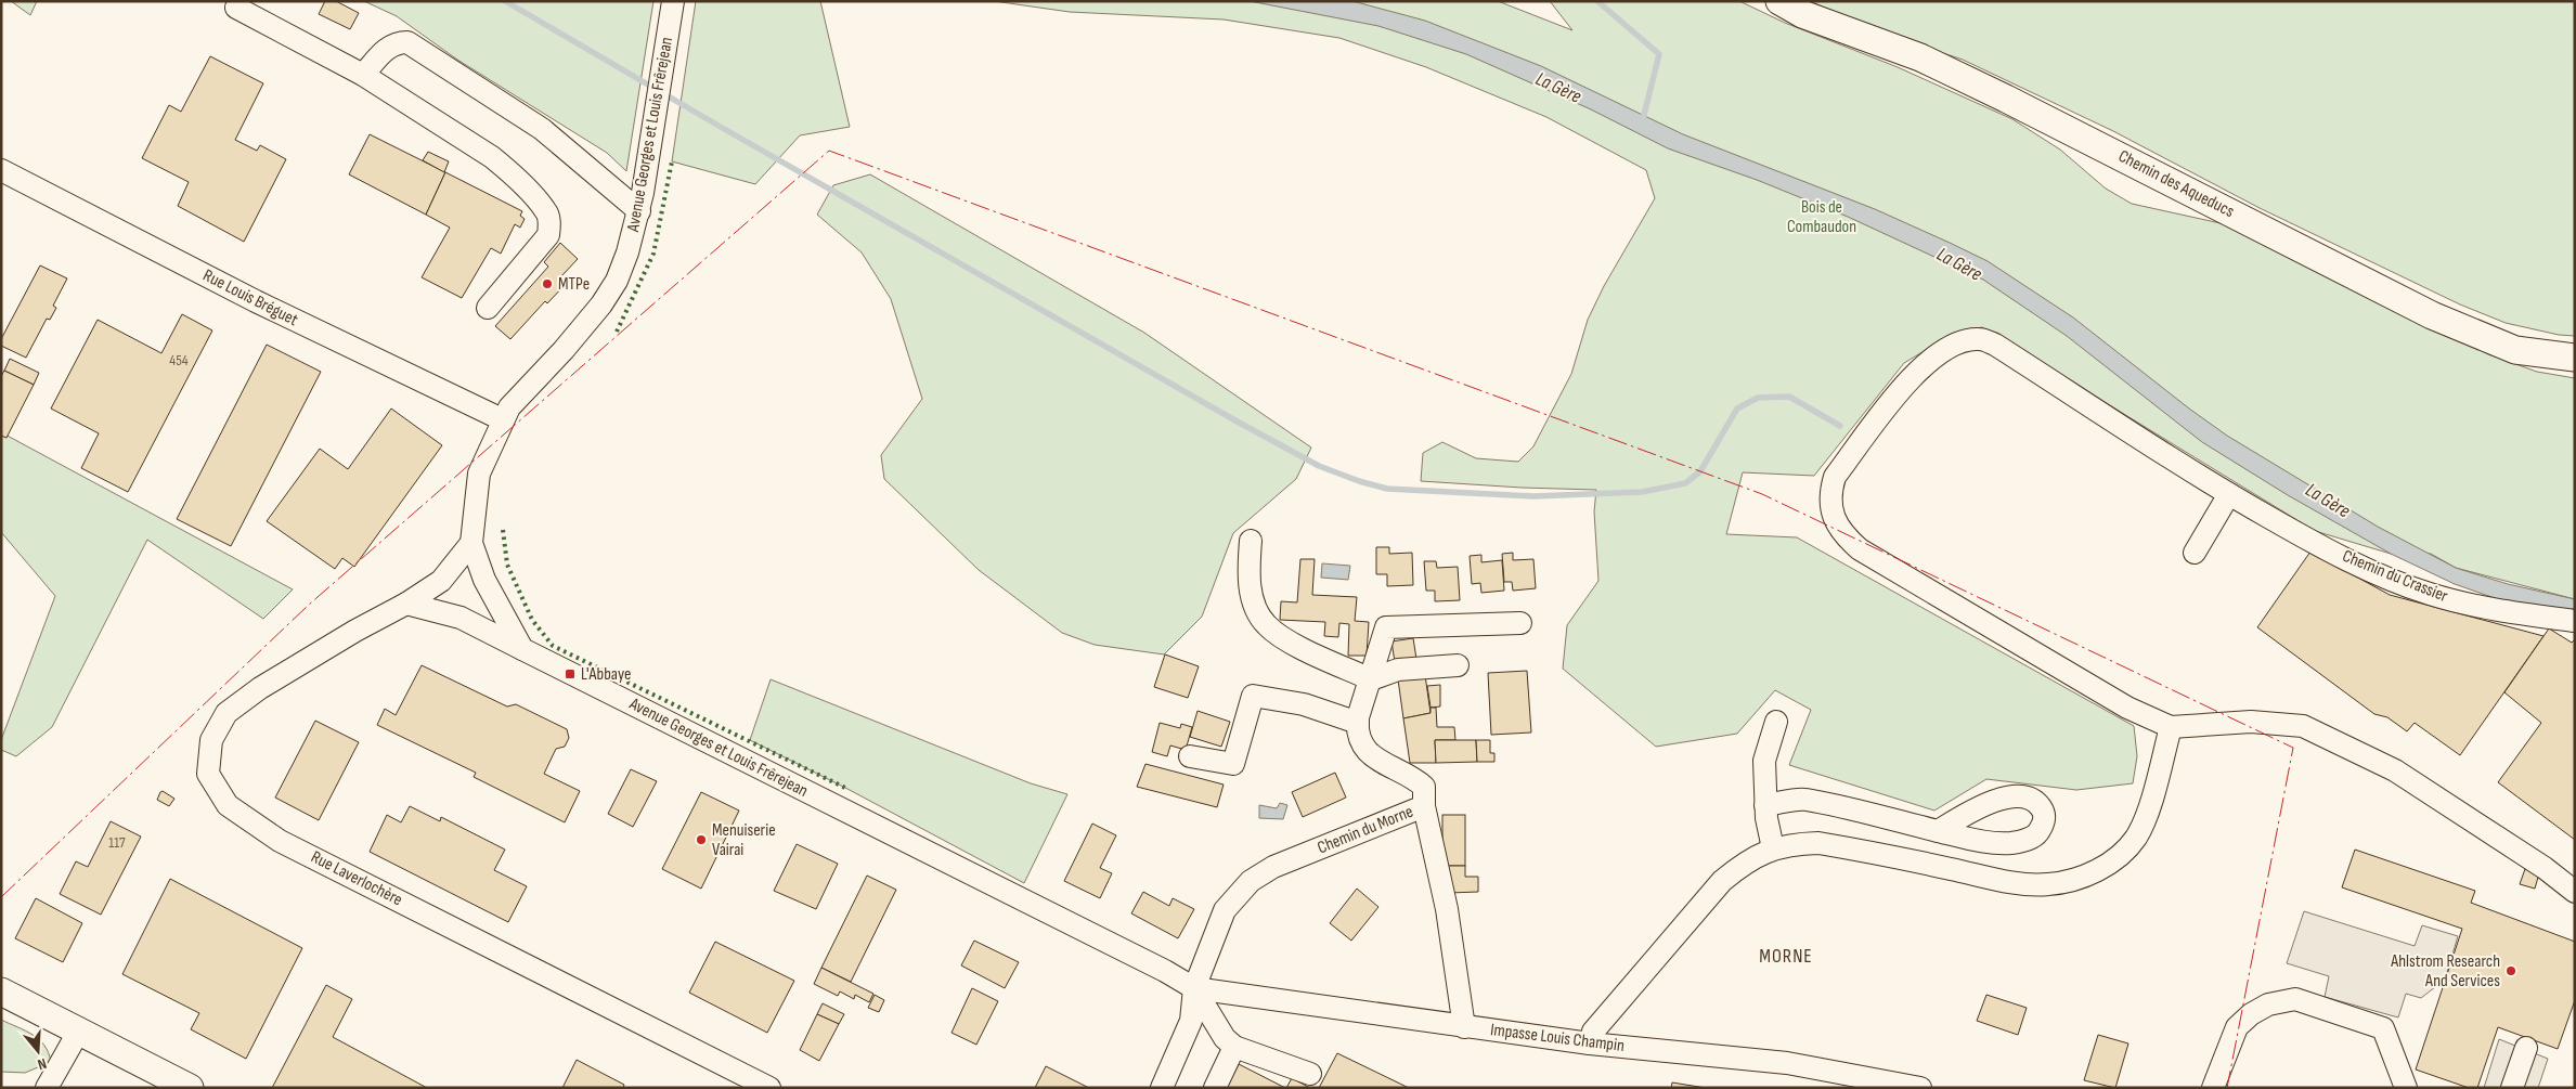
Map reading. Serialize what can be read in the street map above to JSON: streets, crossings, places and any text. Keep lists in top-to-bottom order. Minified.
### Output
{"streets":{"main road":["Chemin des Aqueducs"],"street":["Avenue Georges et Louis Frêrejean","Rue Louis Bréguet","Chemin du Crassier","Chemin du Morne","Rue Laverlochère","Impasse Louis Champin"]},"crossings":[["Avenue Georges et Louis Frêrejean","Rue Louis Bréguet"],["Avenue Georges et Louis Frêrejean","Chemin du Morne"],["Avenue Georges et Louis Frêrejean","Rue Laverlochère"],["Avenue Georges et Louis Frêrejean","Impasse Louis Champin"],["Chemin du Morne","Impasse Louis Champin"]],"districts":["MORNE"],"water":["La Gère"],"parks":["Bois de Combaudon"],"places":{"other":["MTPe","Menuiserie Vairai","Ahlstrom Research And Services"],"transit":["L'Abbaye"]},"house_numbers":["454","117"],"north":"bottom"}
